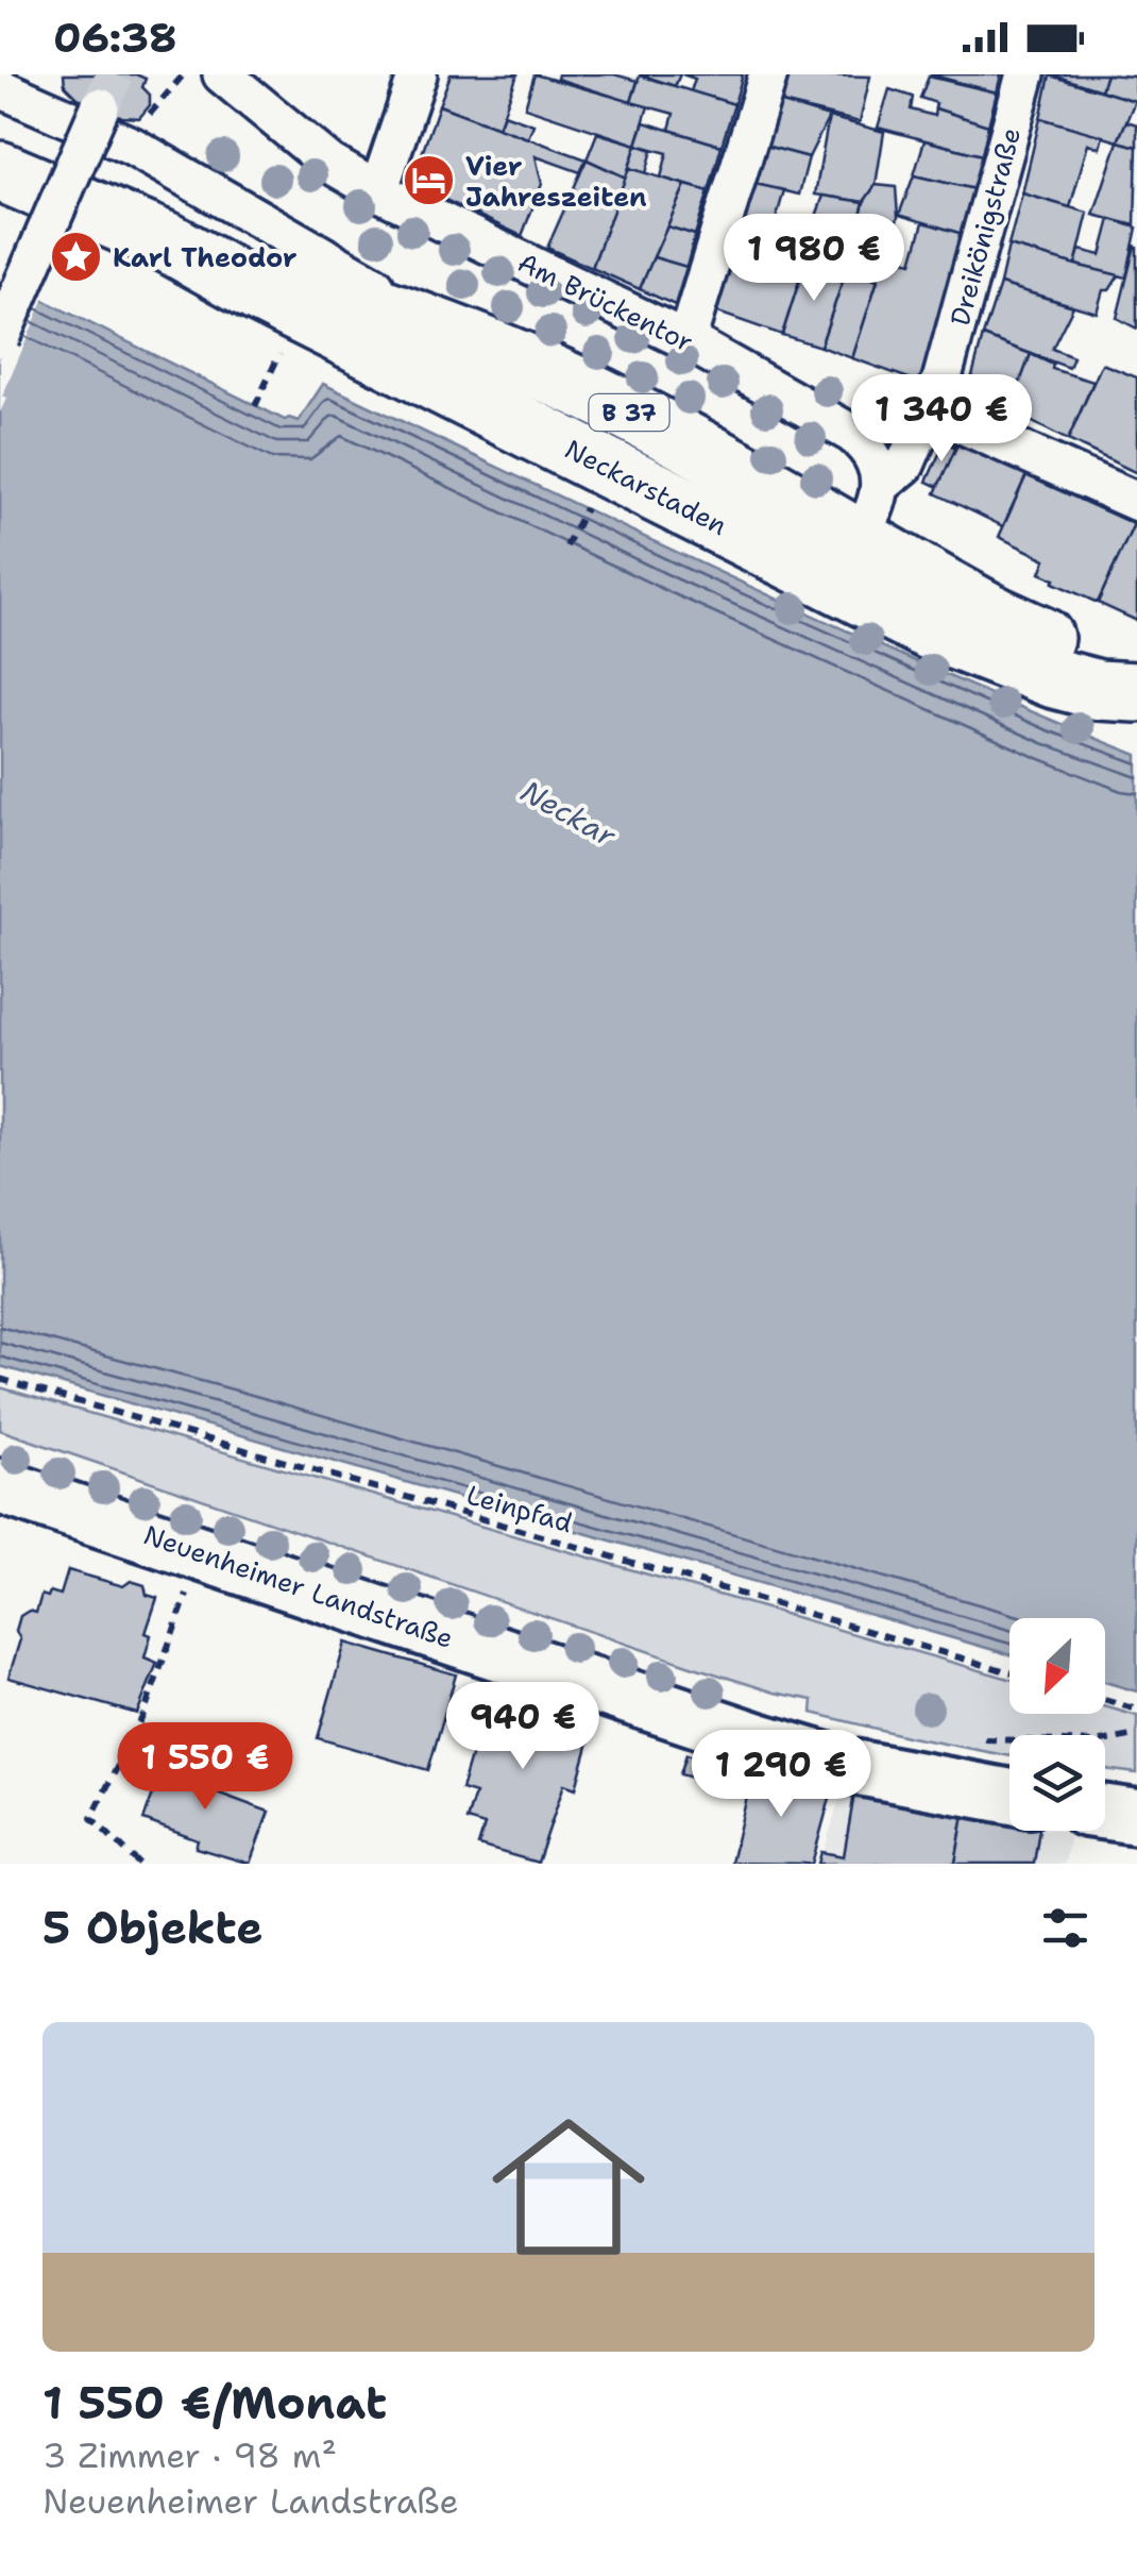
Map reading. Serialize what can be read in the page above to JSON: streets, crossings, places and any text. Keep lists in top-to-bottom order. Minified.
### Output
{"streets":{"main road":["B 37","Neckarstaden","Neuenheimer Landstraße"],"street":["Dreikönigstraße","Am Brückentor"],"path":["Leinpfad"]},"crossings":[["Dreikönigstraße","Am Brückentor"]],"water":["Neckar"],"places":{"hotel":["Vier Jahreszeiten"],"place":["Karl Theodor"]},"north":"bottom left","page":{"status":"06:38","price":["1 980 €","1 340 €","940 €","1 550 €","1 290 €"],"heading":"5 Objekte","list":[{"name":"1 550 €/Monat","note":"3 Zimmer · 98 m² · Neuenheimer Landstraße"}]}}
